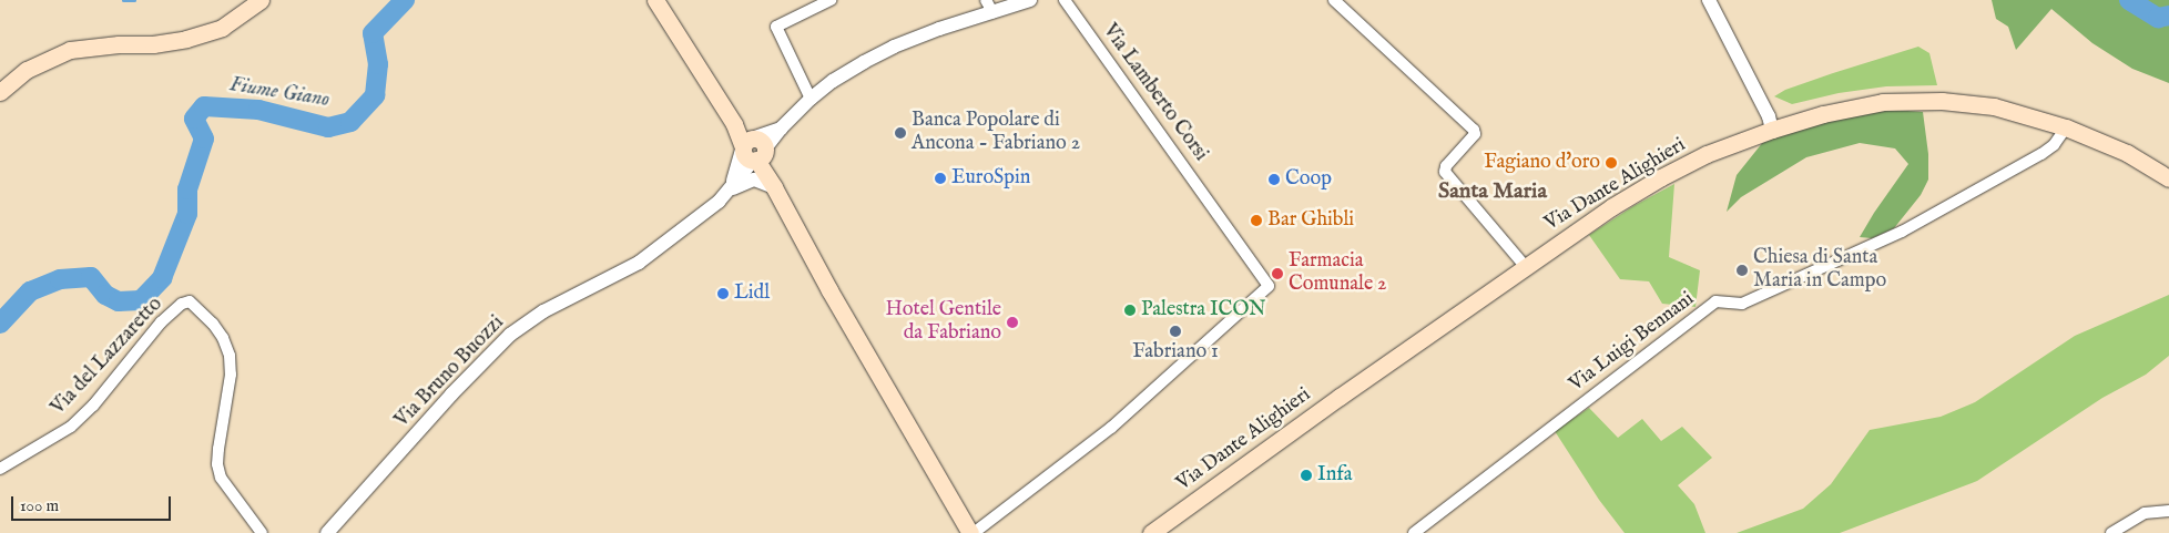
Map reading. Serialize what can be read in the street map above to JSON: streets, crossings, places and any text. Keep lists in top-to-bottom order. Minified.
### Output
{"streets":{"main road":["Via Dante Alighieri"],"street":["Via Lamberto Corsi","Via Luigi Bennani","Via del Lazzaretto","Via Bruno Buozzi"]},"crossings":[["Via Dante Alighieri","Via Luigi Bennani"]],"districts":["Santa Maria"],"water":["Fiume Giano"],"places":["Banca Popolare di Ancona - Fabriano 2","Fagiano d'oro","EuroSpin","Coop","Bar Ghibli","Chiesa di Santa Maria in Campo","Farmacia Comunale 2","Lidl","Palestra ICON","Hotel Gentile da Fabriano","Fabriano 1","Infa"],"scale_bar":"100 m"}
